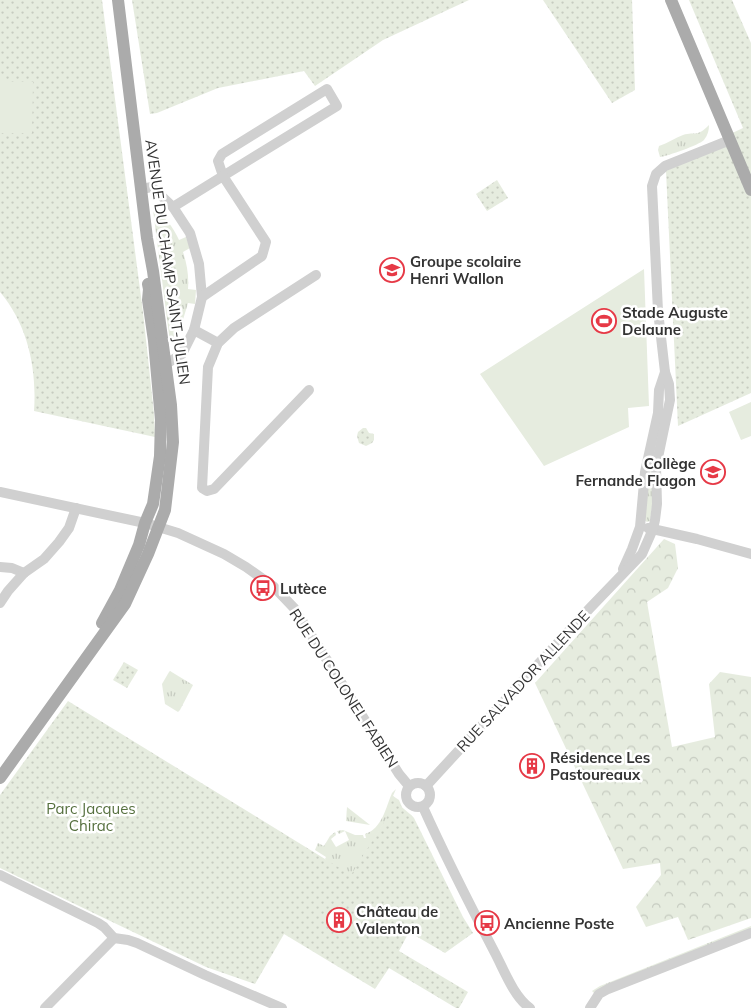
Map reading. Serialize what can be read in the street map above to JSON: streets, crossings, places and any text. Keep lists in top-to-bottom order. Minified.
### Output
{"streets":{"main road":["AVENUE DU CHAMP SAINT-JULIEN"],"street":["RUE SALVADOR ALLENDE","RUE DU COLONEL FABIEN"]},"crossings":[["AVENUE DU CHAMP SAINT-JULIEN","RUE DU COLONEL FABIEN"],["RUE SALVADOR ALLENDE","RUE DU COLONEL FABIEN"]],"parks":["Parc Jacques Chirac"],"places":{"school or university":["Groupe scolaire Henri Wallon","Collège Fernande Flagon"],"sports":["Stade Auguste Delaune"],"bus stop":["Lutèce","Ancienne Poste"],"building":["Résidence Les Pastoureaux","Château de Valenton"]}}
